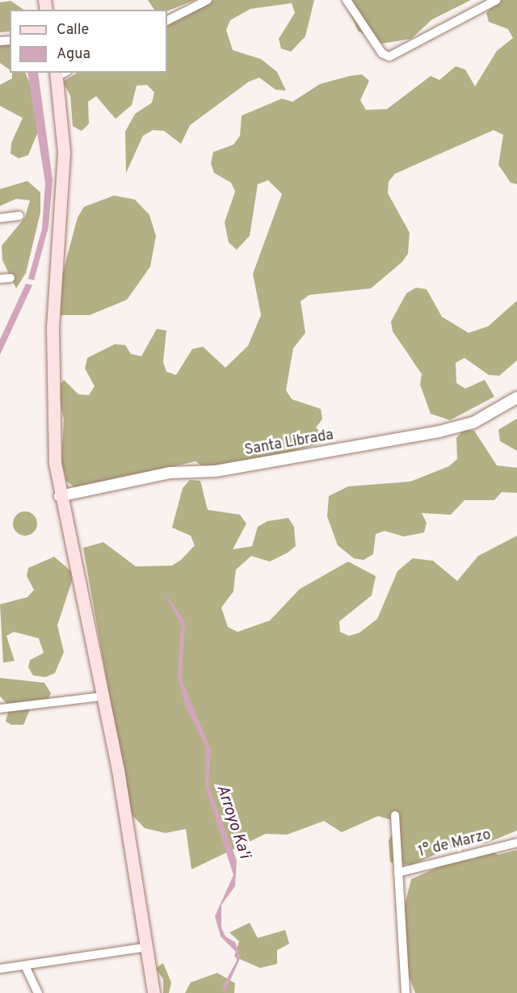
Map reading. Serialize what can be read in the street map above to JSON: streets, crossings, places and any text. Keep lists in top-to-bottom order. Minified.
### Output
{"streets":{"street":["Santa Librada","1° de Marzo"]},"water":["Arroyo Ka'i"],"legend":["Calle","Agua"]}
